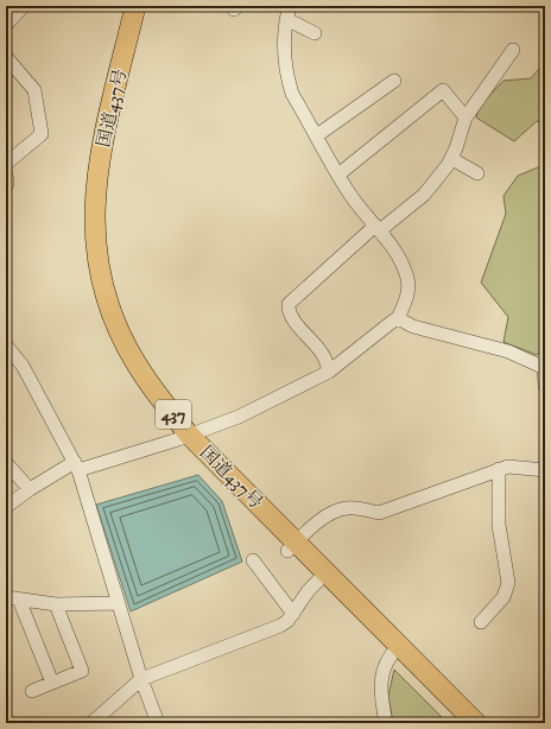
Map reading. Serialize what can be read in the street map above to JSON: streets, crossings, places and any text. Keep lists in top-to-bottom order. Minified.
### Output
{"streets":{"highway":["国道437号","437"]}}
